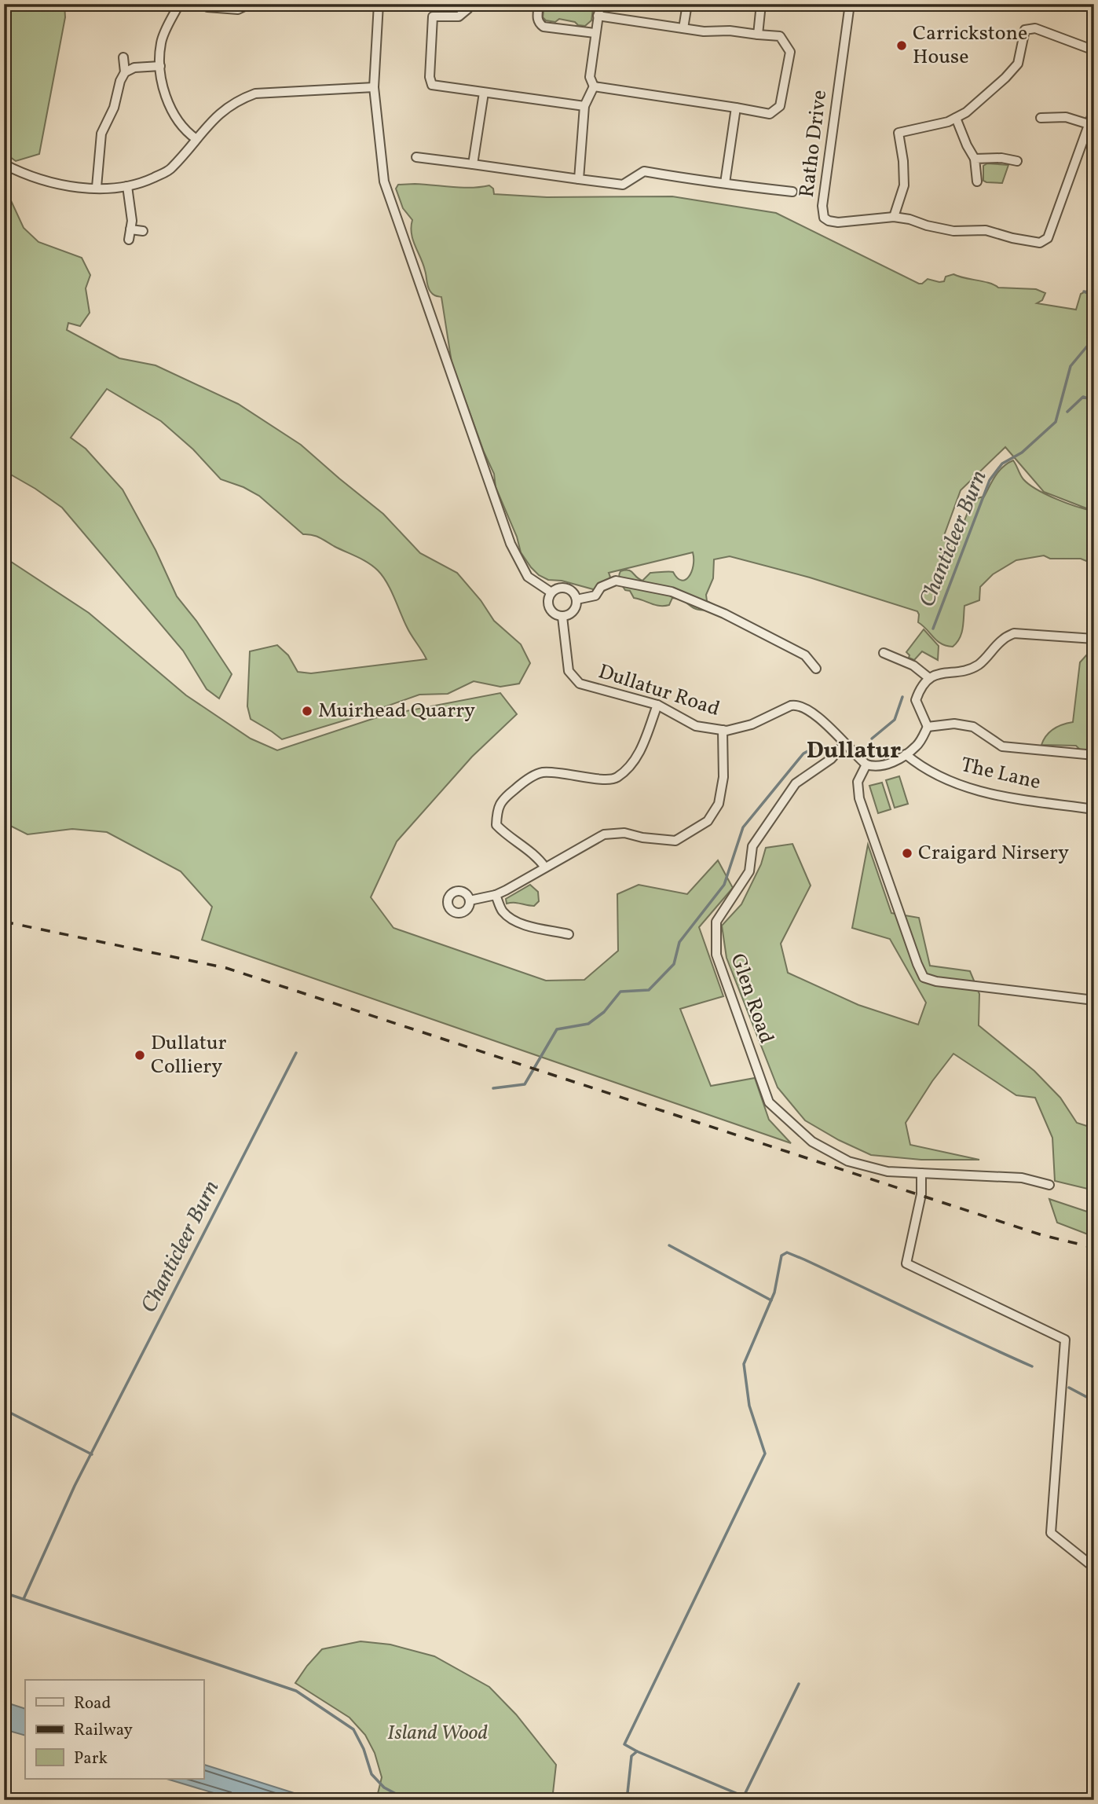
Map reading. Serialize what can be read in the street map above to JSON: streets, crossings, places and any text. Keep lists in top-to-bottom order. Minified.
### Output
{"streets":{"street":["Ratho Drive","Dullatur Road","The Lane","Glen Road"]},"crossings":[["Dullatur Road","Glen Road"]],"districts":["Dullatur"],"water":["Chanticleer Burn"],"parks":["Island Wood"],"places":["Carrickstone House","Muirhead Quarry","Craigard Nirsery","Dullatur Colliery"],"legend":["Road","Railway","Park"]}
